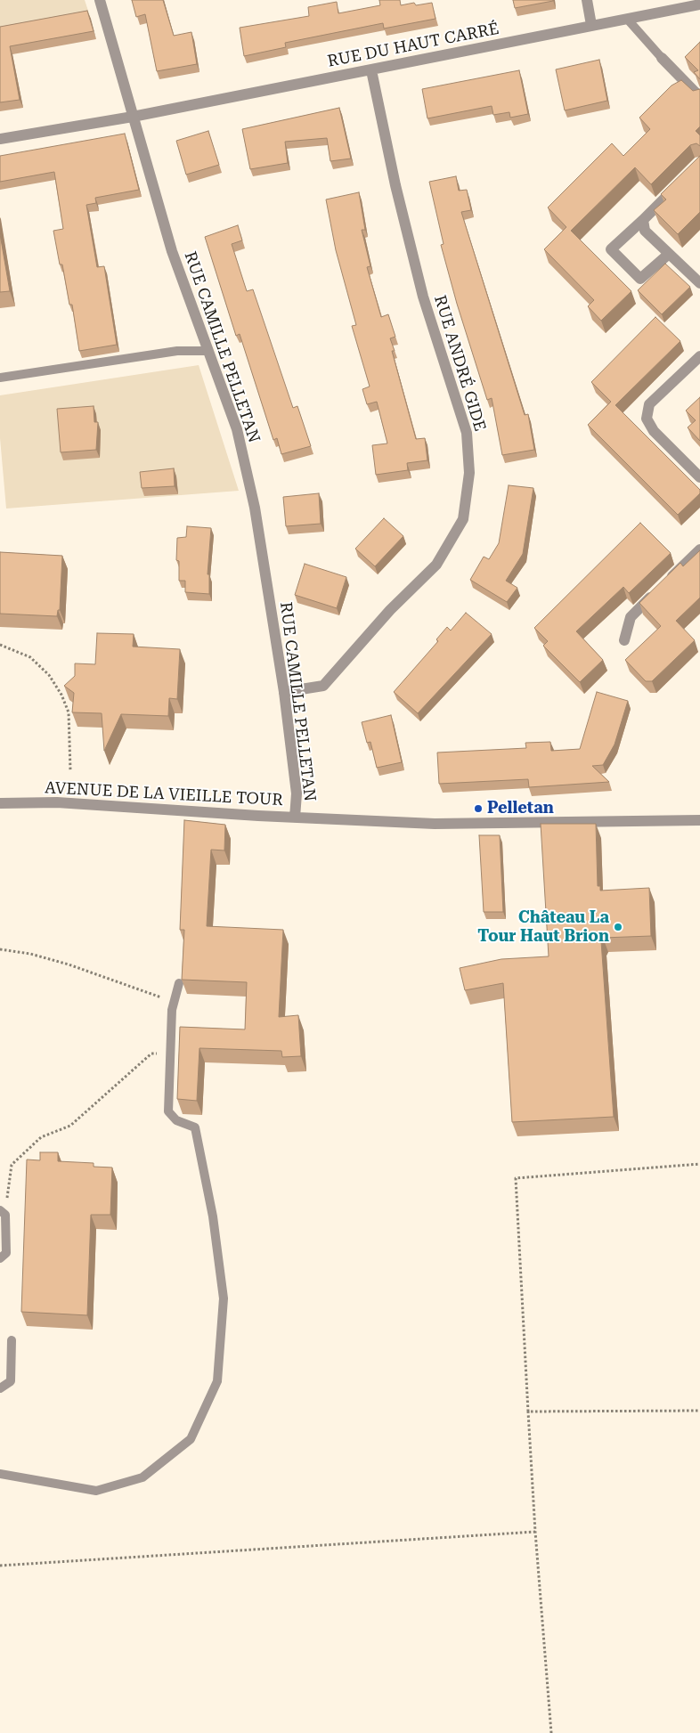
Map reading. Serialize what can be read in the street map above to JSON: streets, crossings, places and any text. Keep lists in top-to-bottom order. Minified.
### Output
{"streets":{"street":["RUE DU HAUT CARRÉ","RUE CAMILLE PELLETAN","RUE ANDRÉ GIDE","AVENUE DE LA VIEILLE TOUR"]},"crossings":[["RUE DU HAUT CARRÉ","RUE CAMILLE PELLETAN"],["RUE DU HAUT CARRÉ","RUE ANDRÉ GIDE"],["RUE CAMILLE PELLETAN","RUE ANDRÉ GIDE"],["RUE CAMILLE PELLETAN","AVENUE DE LA VIEILLE TOUR"]],"places":["Pelletan","Château La Tour Haut Brion"]}
